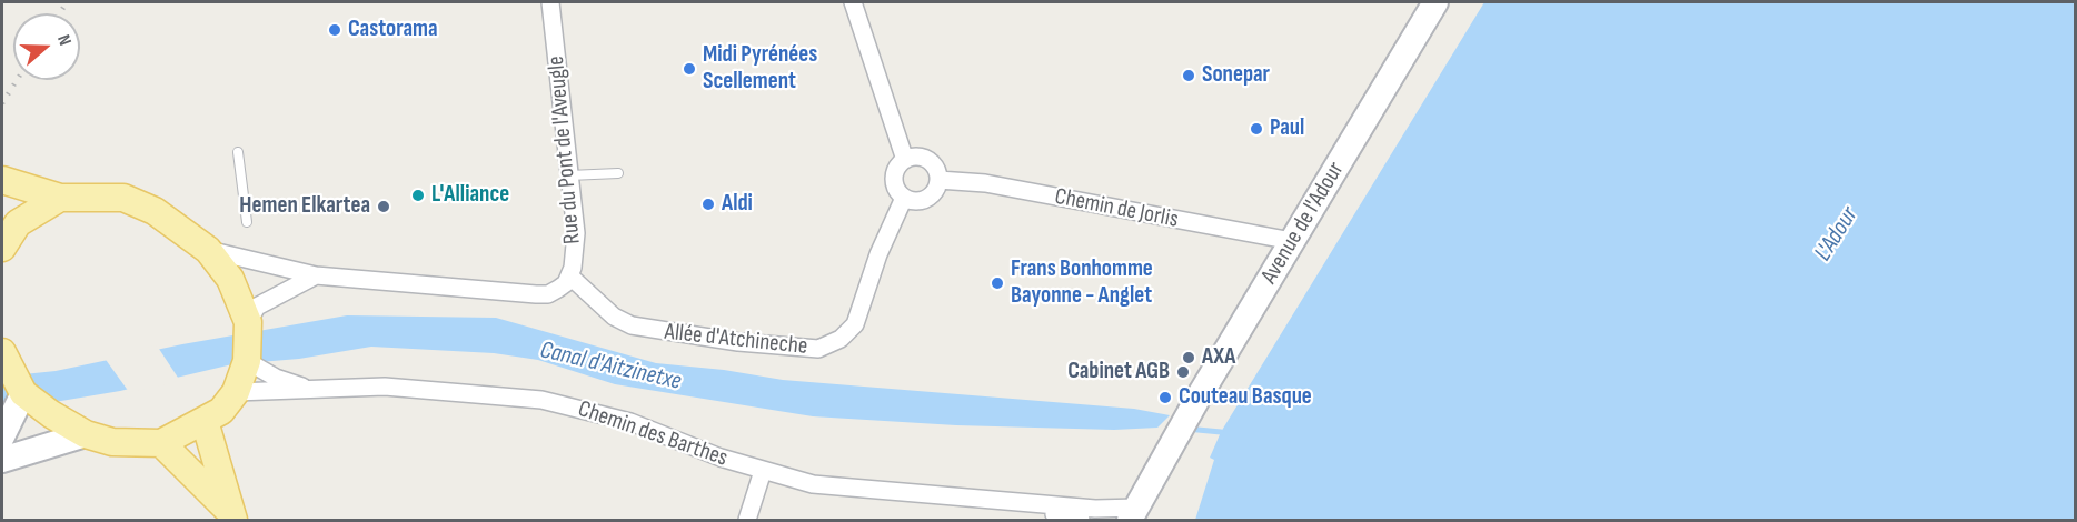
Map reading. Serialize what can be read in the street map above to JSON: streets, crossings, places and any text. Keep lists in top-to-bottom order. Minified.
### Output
{"streets":{"main road":["Avenue de l'Adour"],"street":["Rue du Pont de l'Aveugle","Chemin de Jorlis","Allée d'Atchineche","Chemin des Barthes"]},"crossings":[["Rue du Pont de l'Aveugle","Allée d'Atchineche"],["Chemin de Jorlis","Avenue de l'Adour"],["Chemin de Jorlis","Allée d'Atchineche"],["Avenue de l'Adour","Chemin des Barthes"]],"water":["L'Adour","Canal d'Aitzinetxe"],"places":["Castorama","Midi Pyrénées Scellement","Sonepar","Paul","L'Alliance","Aldi","Hemen Elkartea","Frans Bonhomme Bayonne - Anglet","AXA","Cabinet AGB","Couteau Basque"],"north":"right"}
